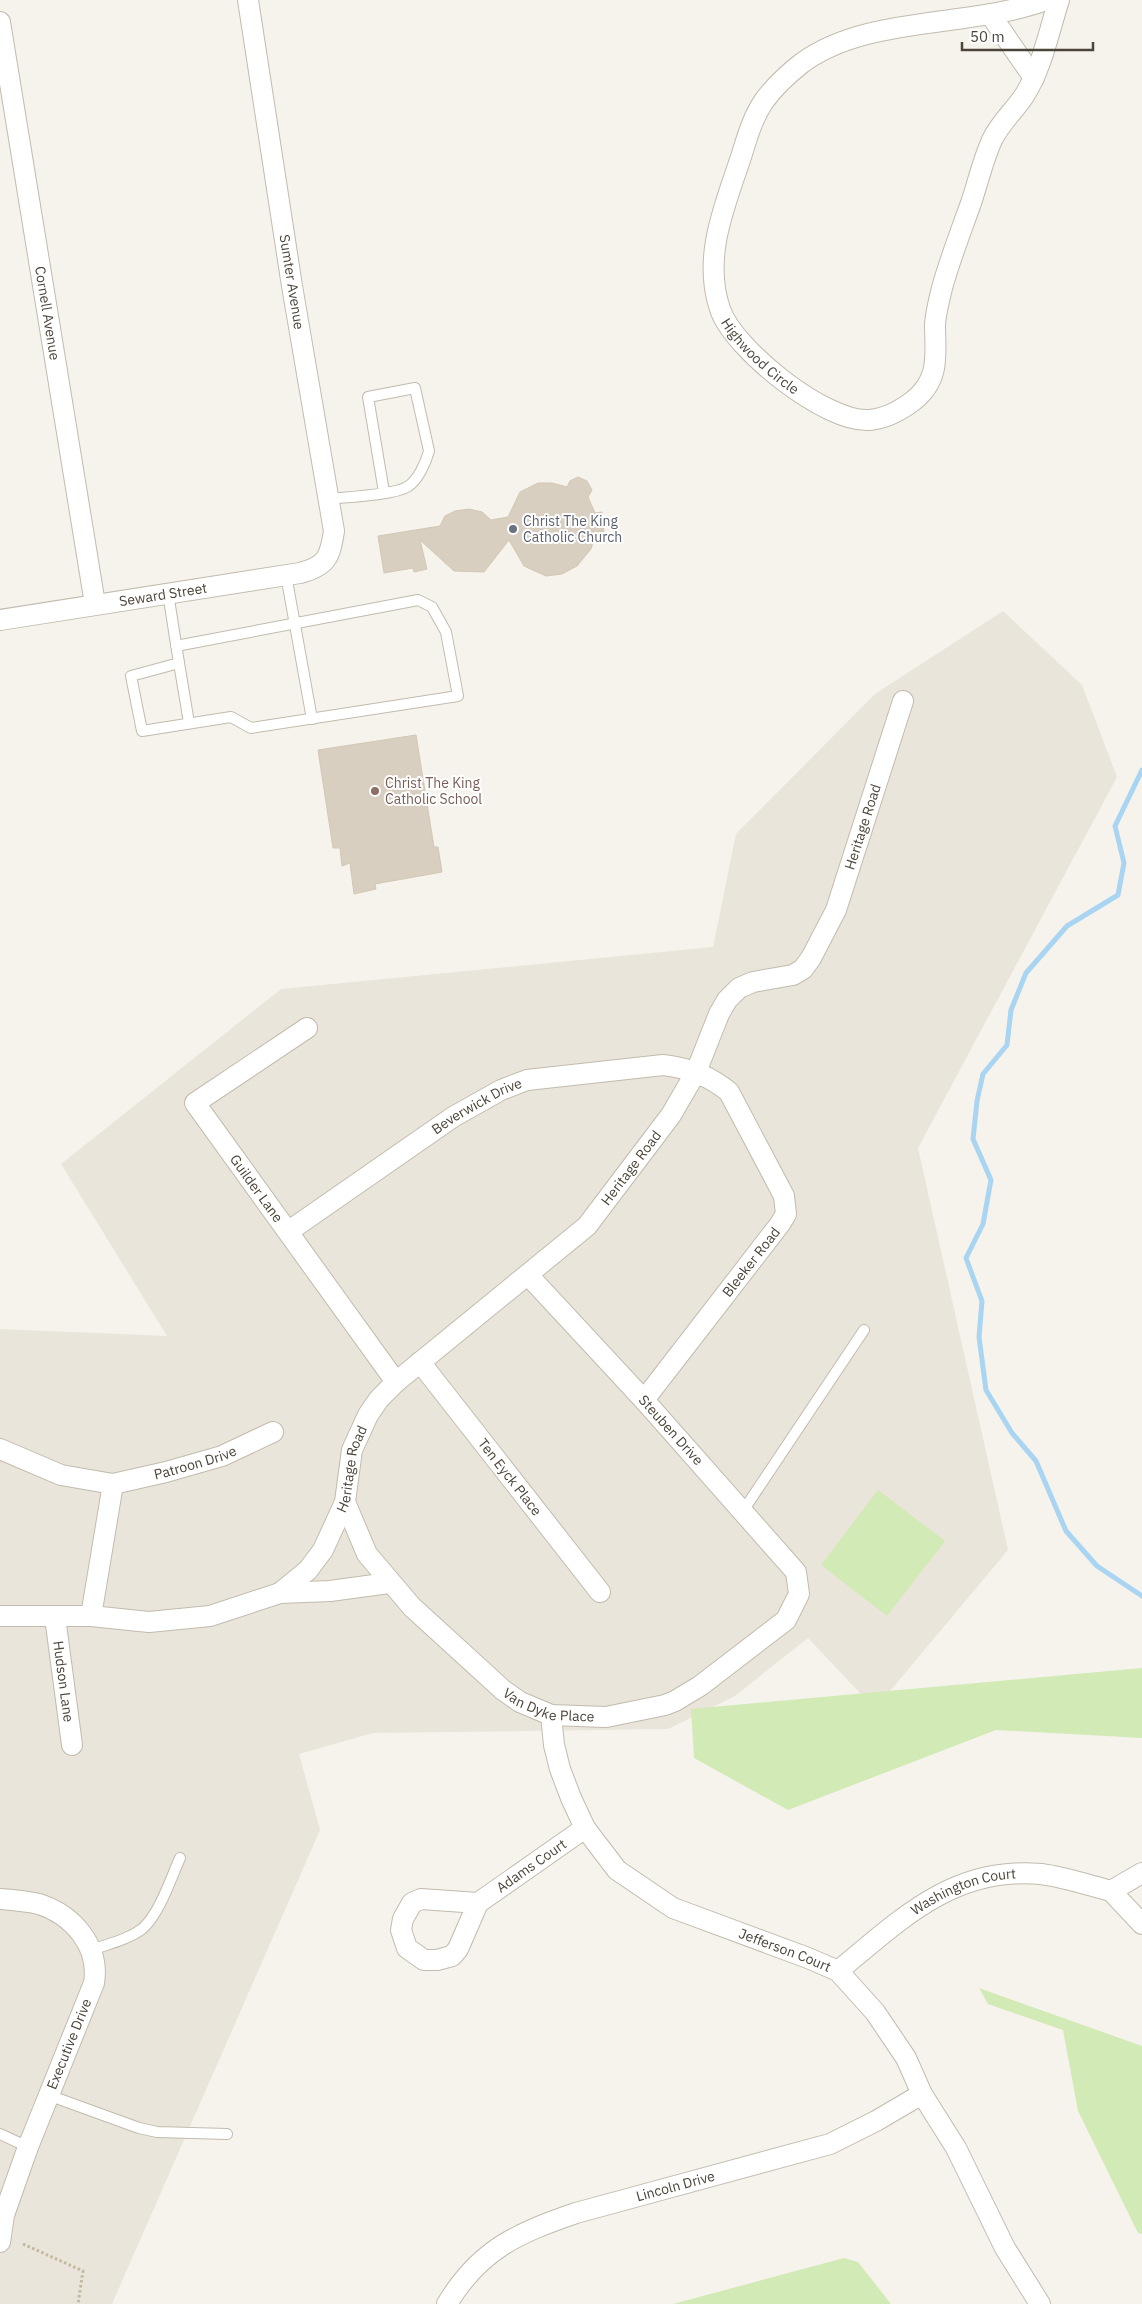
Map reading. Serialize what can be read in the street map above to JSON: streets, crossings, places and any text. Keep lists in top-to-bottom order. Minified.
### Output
{"streets":{"street":["Sumter Avenue","Cornell Avenue","Highwood Circle","Seward Street","Heritage Road","Beverwick Drive","Guilder Lane","Bleeker Road","Steuben Drive","Patroon Drive","Ten Eyck Place","Hudson Lane","Van Dyke Place","Adams Court","Washington Court","Jefferson Court","Executive Drive","Lincoln Drive"]},"crossings":[["Sumter Avenue","Seward Street"],["Cornell Avenue","Seward Street"],["Heritage Road","Beverwick Drive"],["Heritage Road","Guilder Lane"],["Heritage Road","Bleeker Road"],["Heritage Road","Steuben Drive"],["Heritage Road","Ten Eyck Place"],["Heritage Road","Hudson Lane"],["Heritage Road","Van Dyke Place"],["Beverwick Drive","Guilder Lane"],["Beverwick Drive","Bleeker Road"],["Bleeker Road","Steuben Drive"],["Steuben Drive","Van Dyke Place"],["Van Dyke Place","Jefferson Court"],["Adams Court","Jefferson Court"],["Washington Court","Jefferson Court"],["Jefferson Court","Lincoln Drive"]],"places":["Christ The King Catholic Church","Christ The King Catholic School"],"scale_bar":"50 m"}
